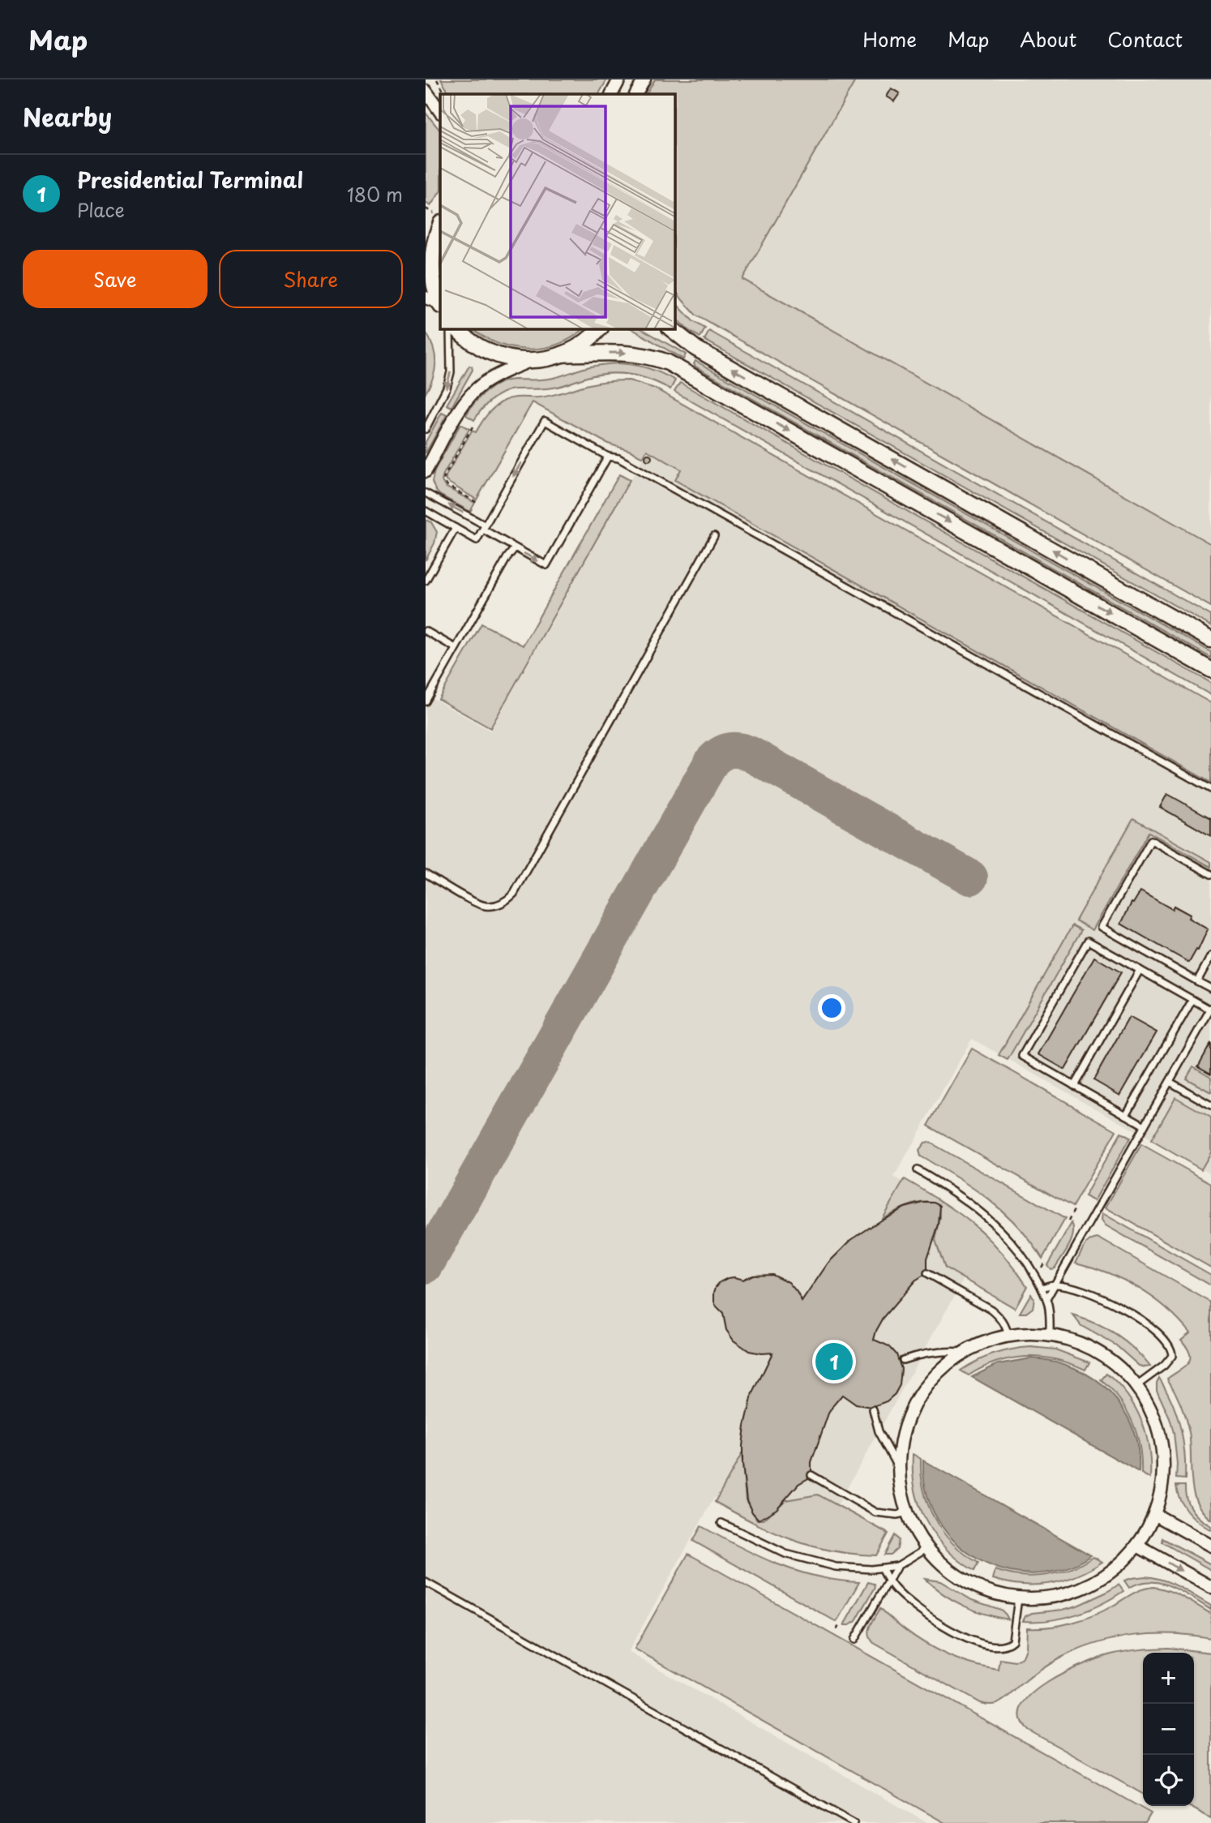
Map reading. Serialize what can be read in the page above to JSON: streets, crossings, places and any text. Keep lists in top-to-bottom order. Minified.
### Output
{"page":{"header":"Map","nav":["Home","Map","About","Contact"],"heading":"Nearby","list":[{"mark":"1","name":"Presidential Terminal","note":"Place","value":"180 m"}],"buttons":["Save","Share"],"pins":"1","map_buttons":["+","−"]}}
